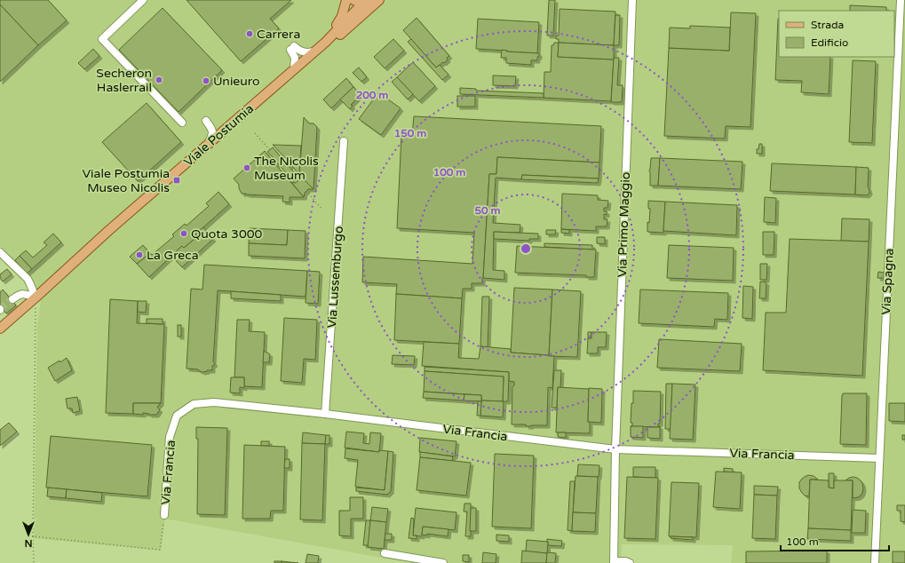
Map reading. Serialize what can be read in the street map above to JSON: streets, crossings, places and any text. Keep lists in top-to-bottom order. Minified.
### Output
{"streets":{"main road":["Viale Postumia"],"street":["Via Primo Maggio","Via Lussemburgo","Via Spagna","Via Francia"]},"crossings":[["Via Primo Maggio","Via Francia"],["Via Lussemburgo","Via Francia"],["Via Spagna","Via Francia"]],"places":{"other":["Carrera","Secheron Haslerrail","Unieuro","The Nicolis Museum","Quota 3000","La Greca"],"transit":["Viale Postumia Museo Nicolis"]},"legend":["Strada","Edificio"],"scale_bar":"100 m","north":"bottom","rings":["200 m","150 m","100 m","50 m"]}
